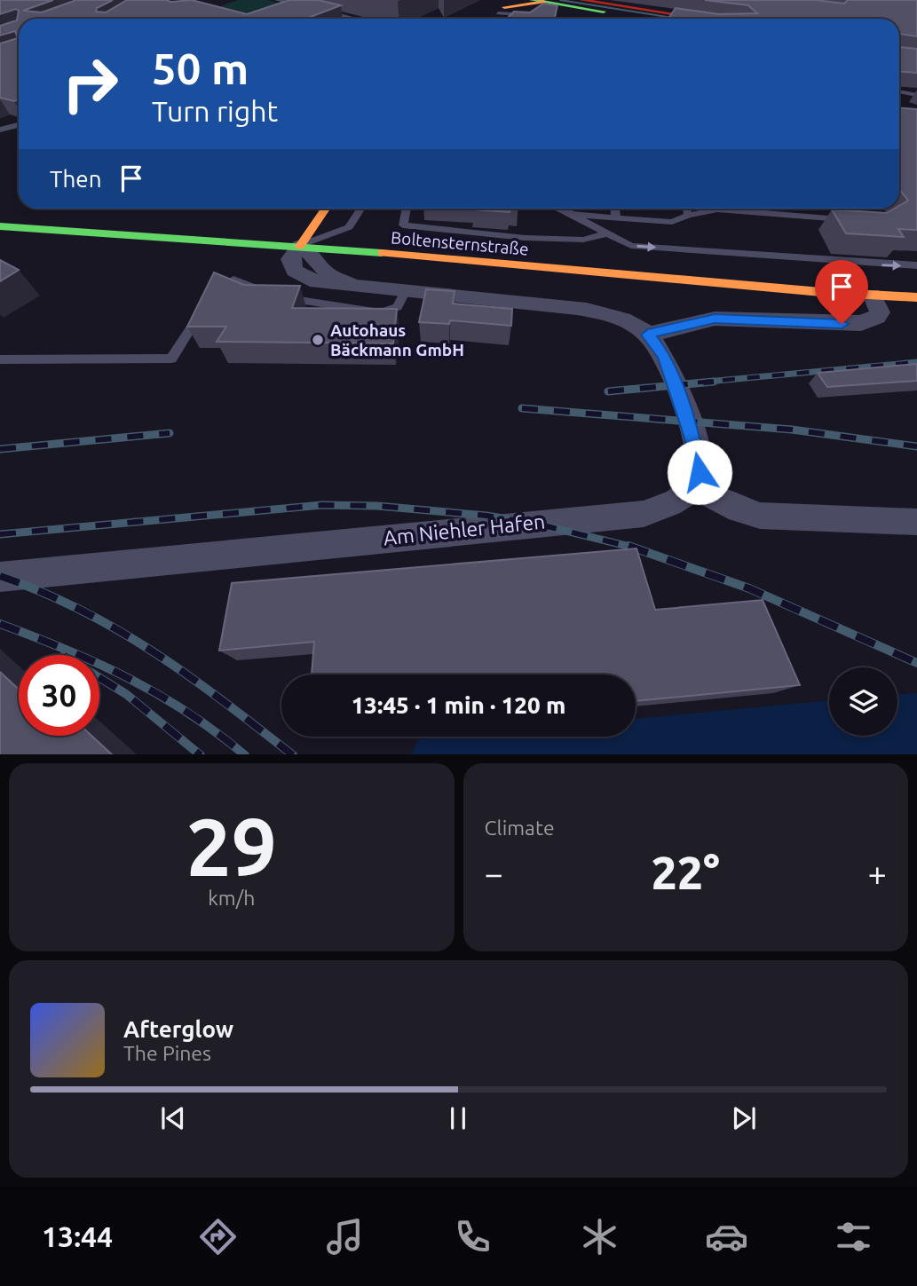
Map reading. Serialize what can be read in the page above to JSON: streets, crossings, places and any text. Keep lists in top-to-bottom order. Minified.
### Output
{"streets":{"main road":["Boltensternstraße"],"street":["Am Niehler Hafen"]},"places":["Autohaus Bäckmann GmbH"],"page":{"turn":["50 m","Turn right"],"then":"Then","limit":"30","trip":"13:45 · 1 min · 120 m","tile":[["29","km/h"],"Climate"],"heat":["−","22°","+"],"song":["Afterglow","The Pines"],"tabs":"13:44"}}
